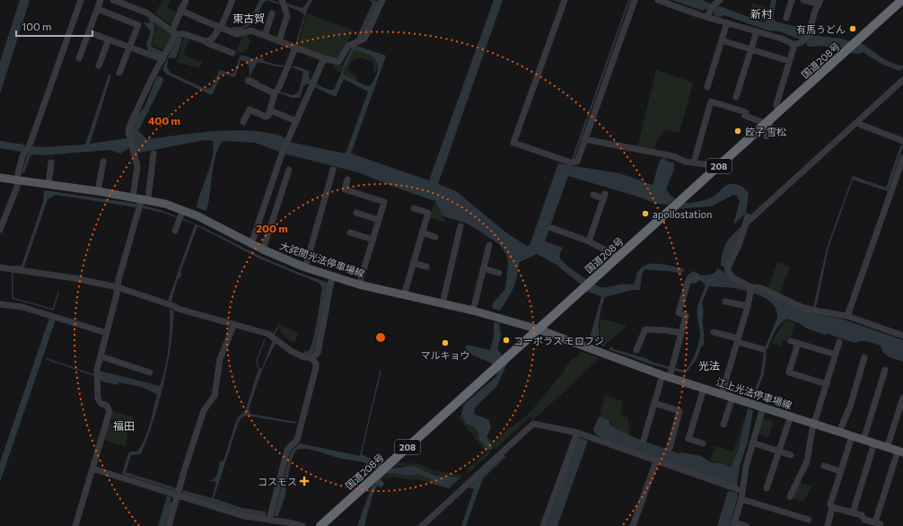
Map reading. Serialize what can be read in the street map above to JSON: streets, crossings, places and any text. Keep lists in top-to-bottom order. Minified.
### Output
{"streets":{"highway":["国道208号","208"],"main road":["大詫間光法停車場線","江上光法停車場線"]},"crossings":[["国道208号","大詫間光法停車場線"],["国道208号","江上光法停車場線"],["大詫間光法停車場線","江上光法停車場線"]],"districts":["新村","東古賀","光法","福田"],"places":{"other":["有馬うどん","餃子 雪松","apollostation","コーポラス モロフジ","マルキョウ"],"health":["コスモス"]},"scale_bar":"100 m","rings":["400 m","200 m"]}
